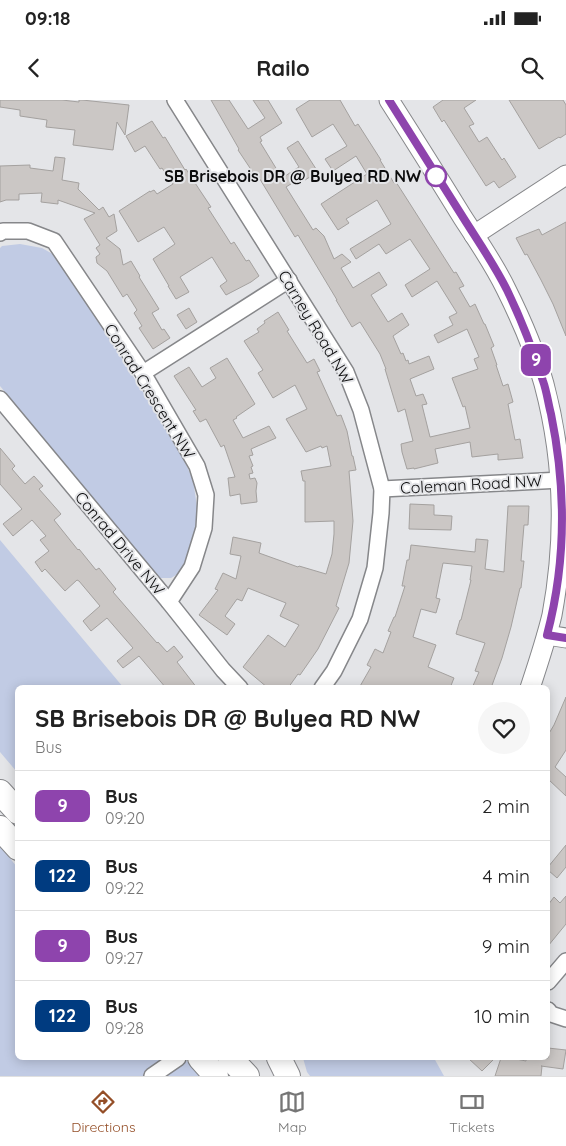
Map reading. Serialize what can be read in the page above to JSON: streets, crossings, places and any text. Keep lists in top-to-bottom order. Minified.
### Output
{"streets":{"street":["Carney Road NW","Conrad Crescent NW","Coleman Road NW","Conrad Drive NW"]},"crossings":[["Carney Road NW","Coleman Road NW"],["Conrad Crescent NW","Conrad Drive NW"]],"places":["SB Brisebois DR @ Bulyea RD NW"],"lines":["bus line 9"],"page":{"status":"09:18","header":"Railo","on_map":"9","heading":["SB Brisebois DR @ Bulyea RD NW","Bus"],"list":[{"mark":"9","name":"Bus","note":"09:20","value":"2 min"},{"mark":"122","name":"Bus","note":"09:22","value":"4 min"},{"mark":"9","name":"Bus","note":"09:27","value":"9 min"},{"mark":"122","name":"Bus","note":"09:28","value":"10 min"}],"tabs":["Directions","Map","Tickets"]}}
